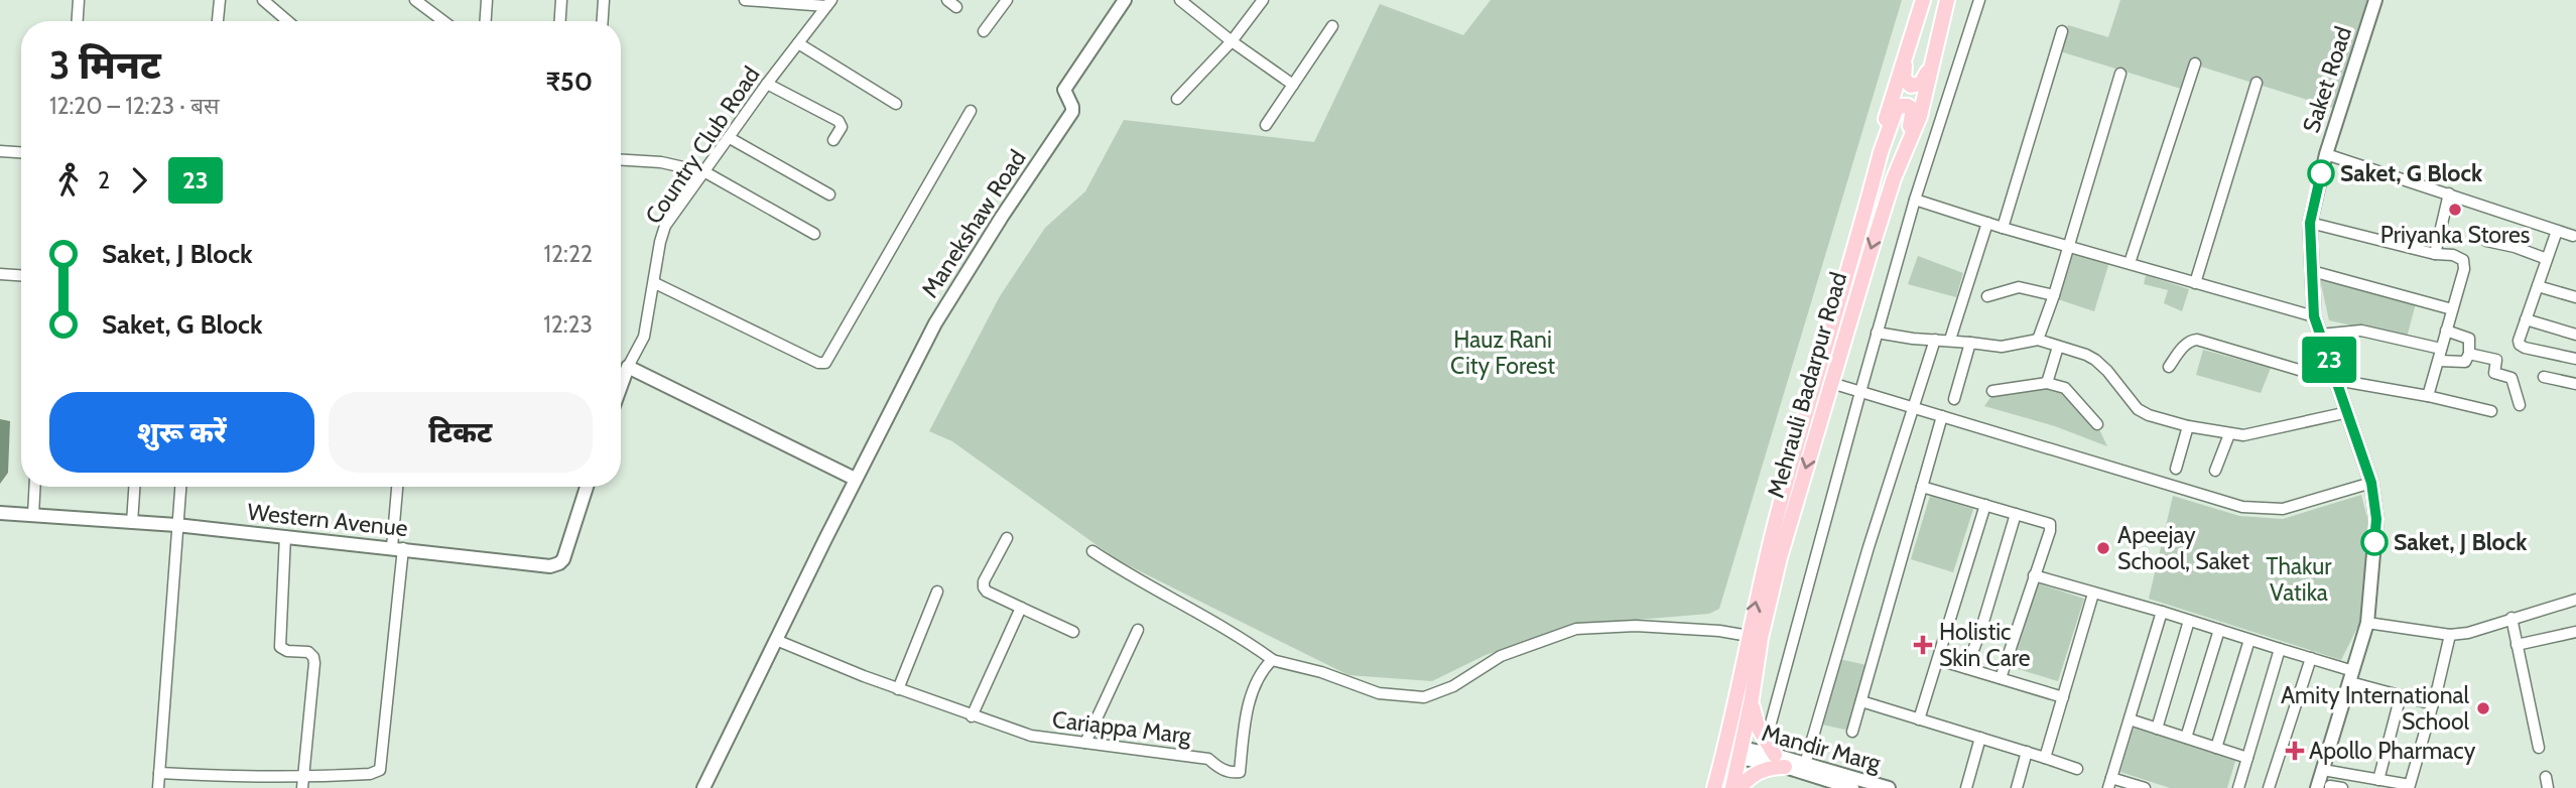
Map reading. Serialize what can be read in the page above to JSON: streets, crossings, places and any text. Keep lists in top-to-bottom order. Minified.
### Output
{"streets":{"main road":["Mehrauli Badarpur Road"],"street":["Saket Road","Country Club Road","Manekshaw Road","Western Avenue","Cariappa Marg","Mandir Marg"]},"crossings":[["Mehrauli Badarpur Road","Mandir Marg"]],"parks":["Hauz Rani City Forest","Thakur Vatika"],"places":{"other":["Saket, G Block","Priyanka Stores","Saket, J Block","Apeejay School, Saket","Amity International School"],"health":["Holistic Skin Care","Apollo Pharmacy"]},"lines":["bus line 23"],"page":{"on_map":"23","heading":["3 मिनट","12:20 – 12:23 · बस","₹50"],"legs":["2","23"],"list":[{"name":"Saket, J Block","value":"12:22"},{"name":"Saket, G Block","value":"12:23"}],"buttons":["शुरू करें","टिकट"]}}
